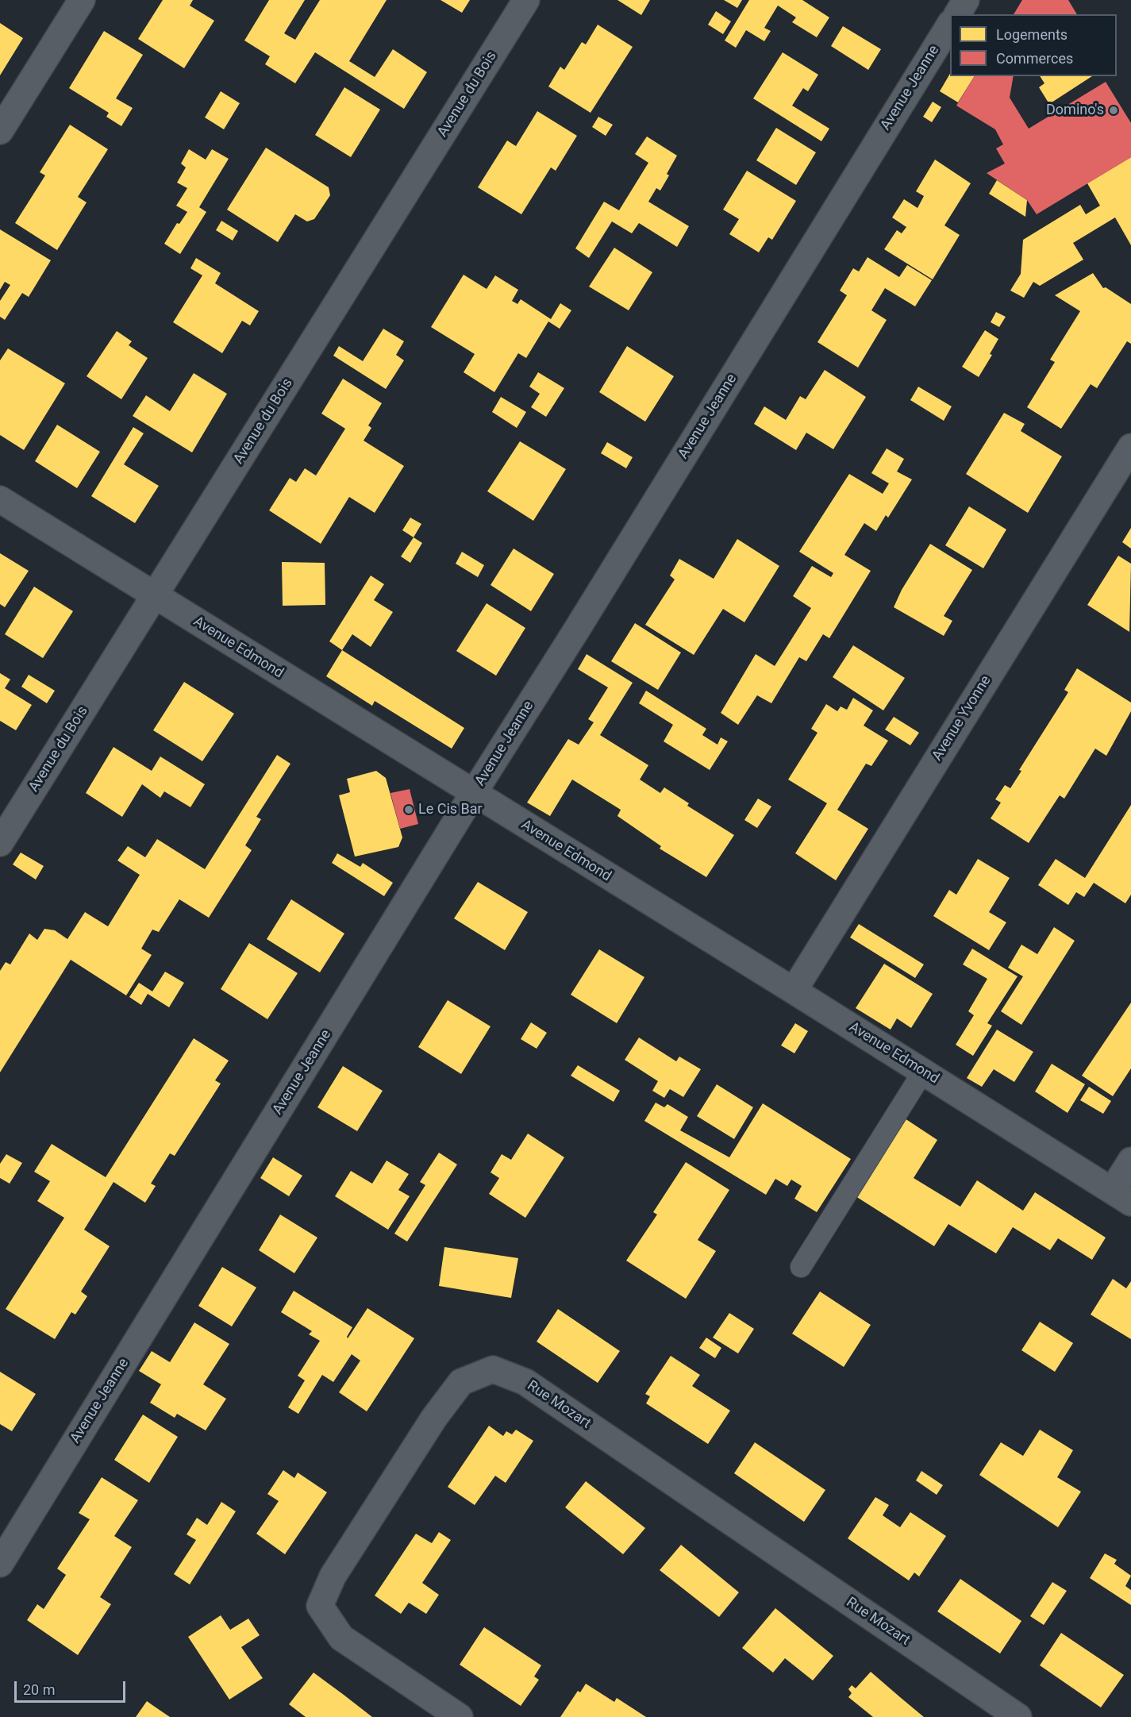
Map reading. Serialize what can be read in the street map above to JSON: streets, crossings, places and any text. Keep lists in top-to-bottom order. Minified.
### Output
{"streets":{"street":["Avenue Jeanne","Avenue du Bois","Avenue Edmond","Avenue Yvonne","Rue Mozart"]},"crossings":[["Avenue Jeanne","Avenue Edmond"],["Avenue du Bois","Avenue Edmond"],["Avenue Edmond","Avenue Yvonne"]],"places":["Domino's","Le Cis Bar"],"legend":["Logements","Commerces"],"scale_bar":"20 m"}
